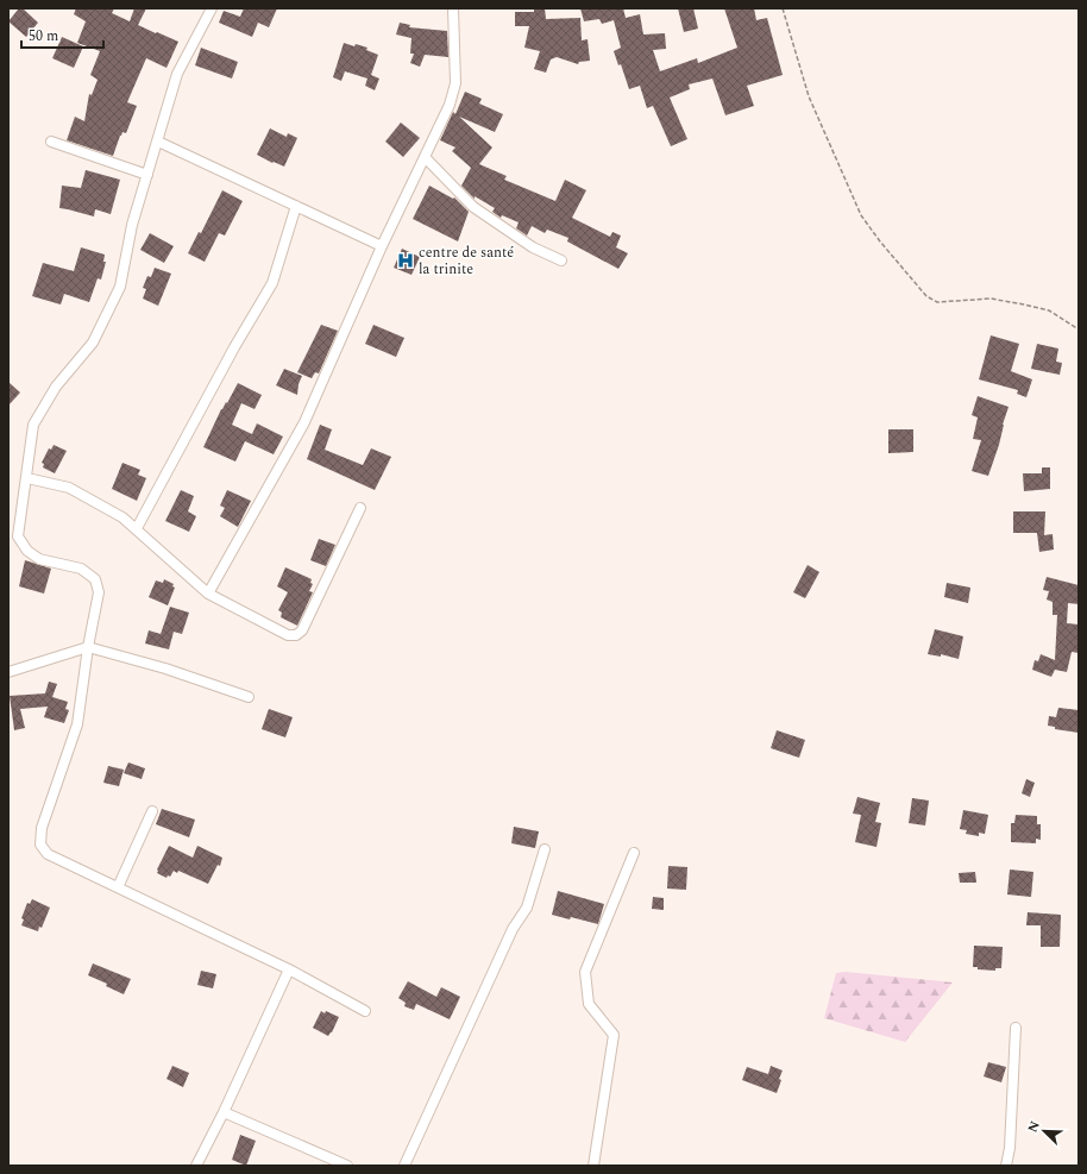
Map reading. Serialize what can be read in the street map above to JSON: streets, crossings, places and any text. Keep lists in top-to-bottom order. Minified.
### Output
{"places":{"hospital":["centre de santé la trinite"]},"scale_bar":"50 m","north":"top left"}
